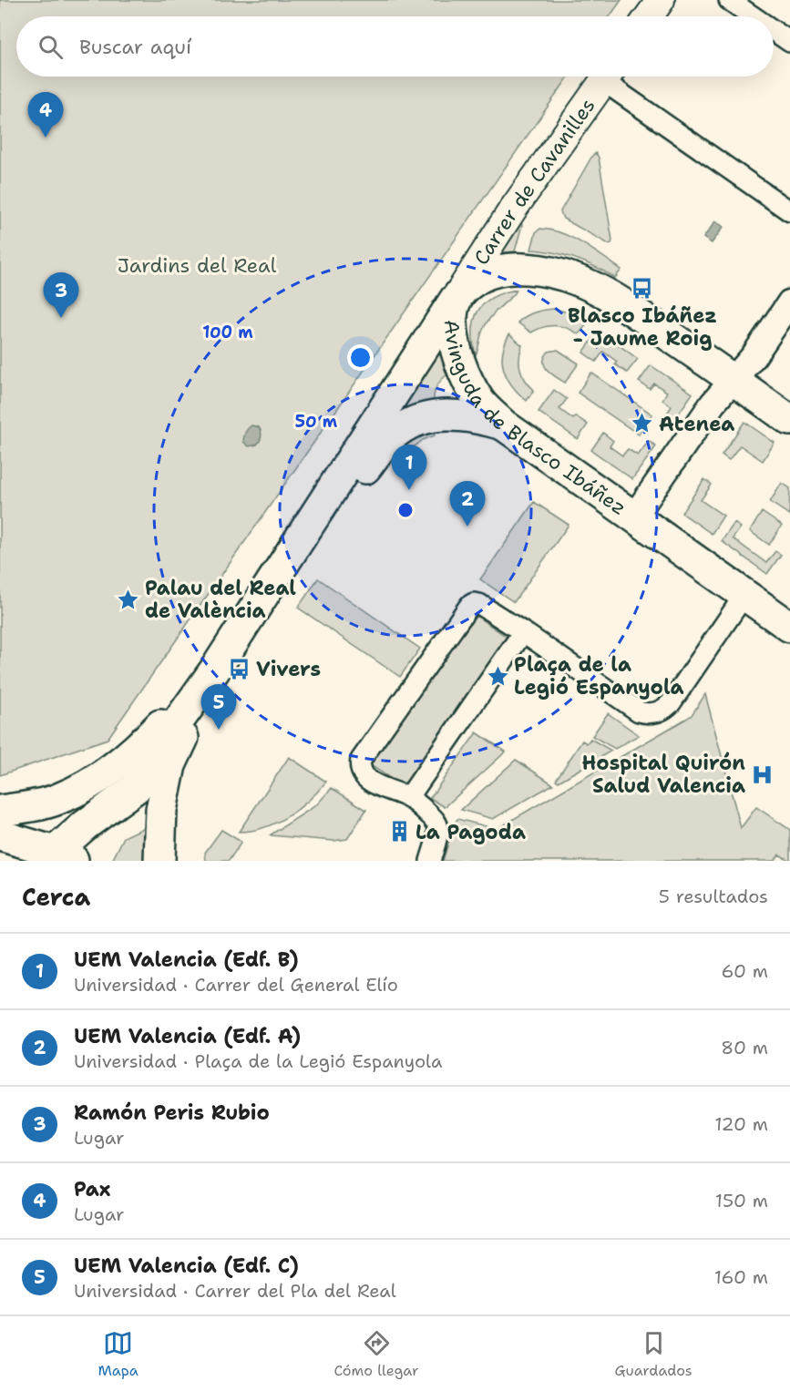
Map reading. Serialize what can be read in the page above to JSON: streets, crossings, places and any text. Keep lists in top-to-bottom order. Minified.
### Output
{"streets":{"main road":["Carrer de Cavanilles","Avinguda de Blasco Ibáñez"]},"crossings":[["Carrer de Cavanilles","Avinguda de Blasco Ibáñez"]],"parks":["Jardins del Real"],"places":{"bus stop":["Blasco Ibáñez - Jaume Roig","Vivers"],"place":["Atenea","Palau del Real de València","Plaça de la Legió Espanyola"],"hospital":["Hospital Quirón Salud Valencia"],"building":["La Pagoda"]},"page":{"search":"Buscar aquí","pins":["4","3","1","2","5"],"heading":["Cerca","5 resultados"],"list":[{"mark":"1","name":"UEM Valencia (Edf. B)","note":"Universidad · Carrer del General Elío","value":"60 m"},{"mark":"2","name":"UEM Valencia (Edf. A)","note":"Universidad · Plaça de la Legió Espanyola","value":"80 m"},{"mark":"3","name":"Ramón Peris Rubio","note":"Lugar","value":"120 m"},{"mark":"4","name":"Pax","note":"Lugar","value":"150 m"},{"mark":"5","name":"UEM Valencia (Edf. C)","note":"Universidad · Carrer del Pla del Real","value":"160 m"}],"nav":["Mapa","Cómo llegar","Guardados"]},"rings":["100 m","50 m"]}
